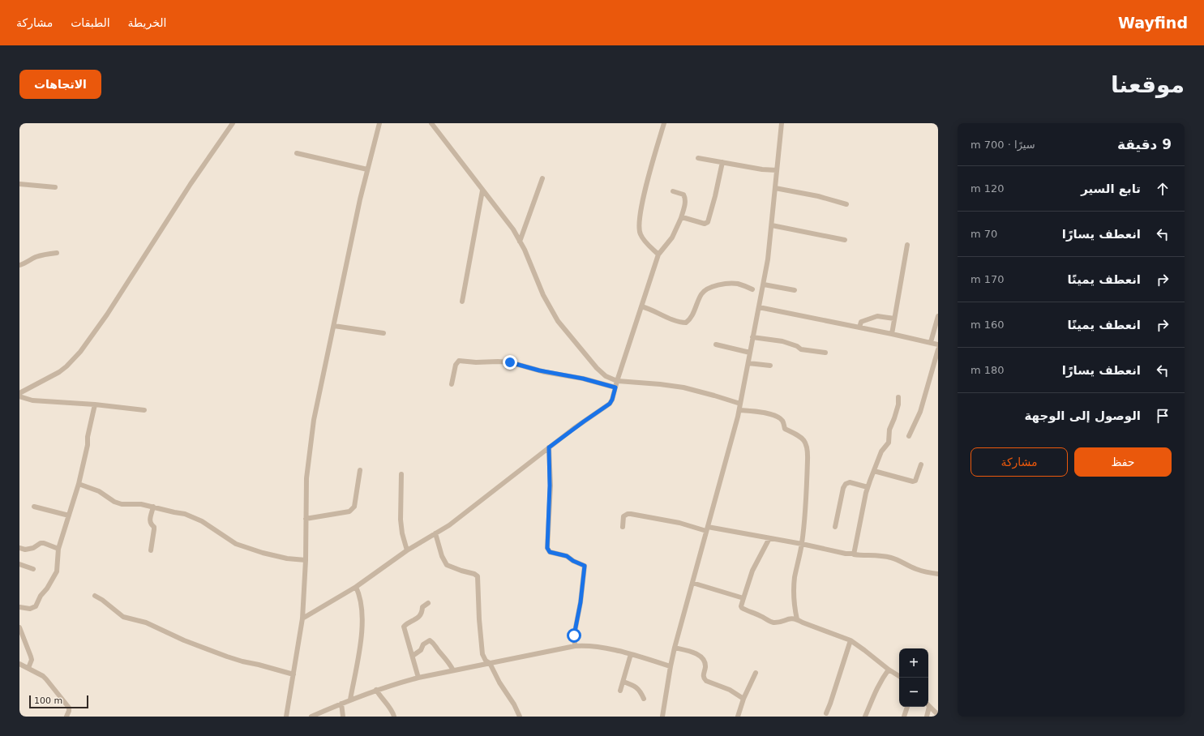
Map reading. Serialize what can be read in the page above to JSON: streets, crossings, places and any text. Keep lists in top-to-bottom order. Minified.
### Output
{"scale_bar":"100 m","page":{"header":"Wayfind","nav":["الخريطة","الطبقات","مشاركة"],"buttons":["الاتجاهات",["حفظ","مشاركة"]],"title":"موقعنا","heading":["9 دقيقة","سيرًا · 700 m"],"list":[["تابع السير","120 m"],["انعطف يسارًا","70 m"],["انعطف يمينًا","170 m"],["انعطف يمينًا","160 m"],["انعطف يسارًا","180 m"],"الوصول إلى الوجهة"],"map_buttons":["+","−"],"scale":"100 m"}}
